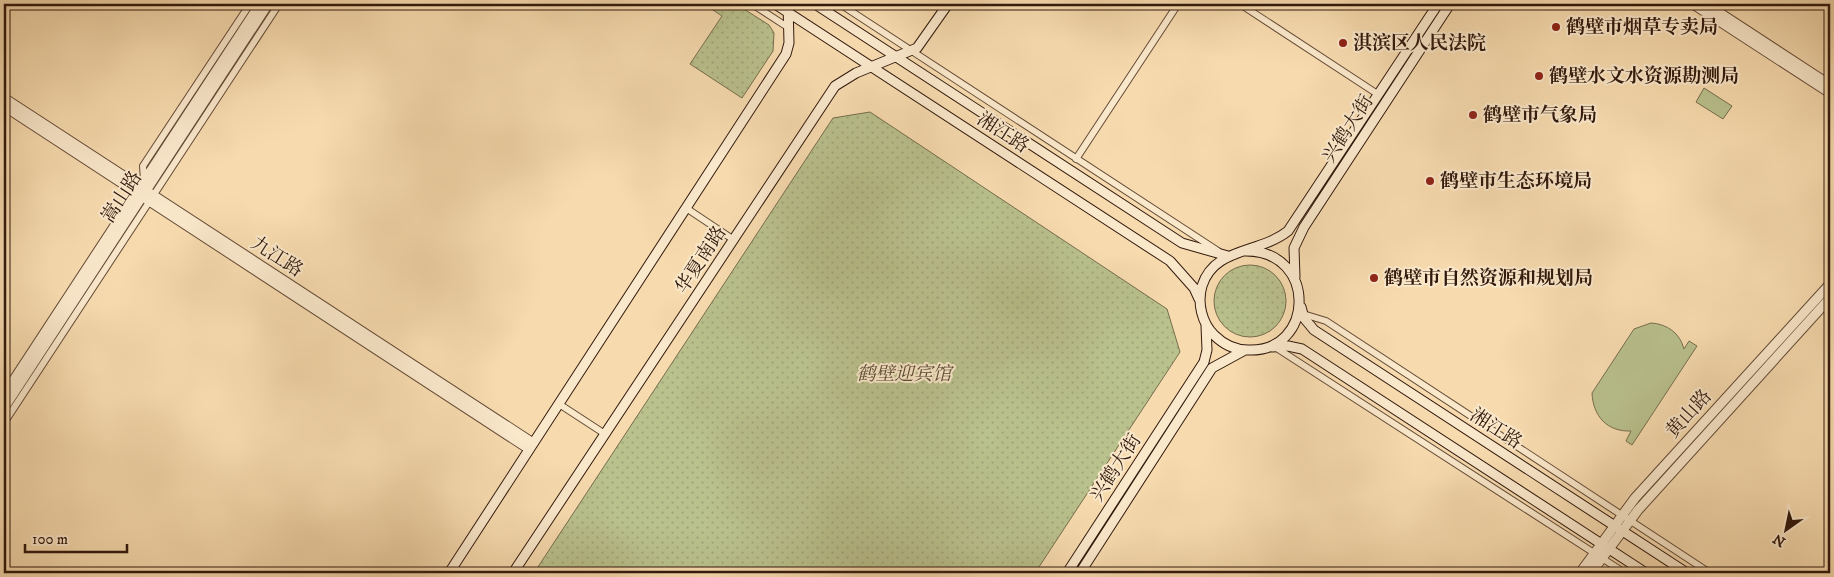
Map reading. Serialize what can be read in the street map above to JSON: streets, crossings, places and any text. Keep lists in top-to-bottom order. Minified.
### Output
{"streets":{"main road":["兴鹤大街","湘江路","嵩山路","九江路","华夏南路","黄山路"]},"crossings":[["兴鹤大街","湘江路"],["湘江路","华夏南路"],["湘江路","黄山路"],["嵩山路","九江路"]],"parks":["鹤壁迎宾馆"],"places":["鹤壁市烟草专卖局","淇滨区人民法院","鹤壁水文水资源勘测局","鹤壁市气象局","鹤壁市生态环境局","鹤壁市自然资源和规划局"],"scale_bar":"100 m","north":"bottom left"}
